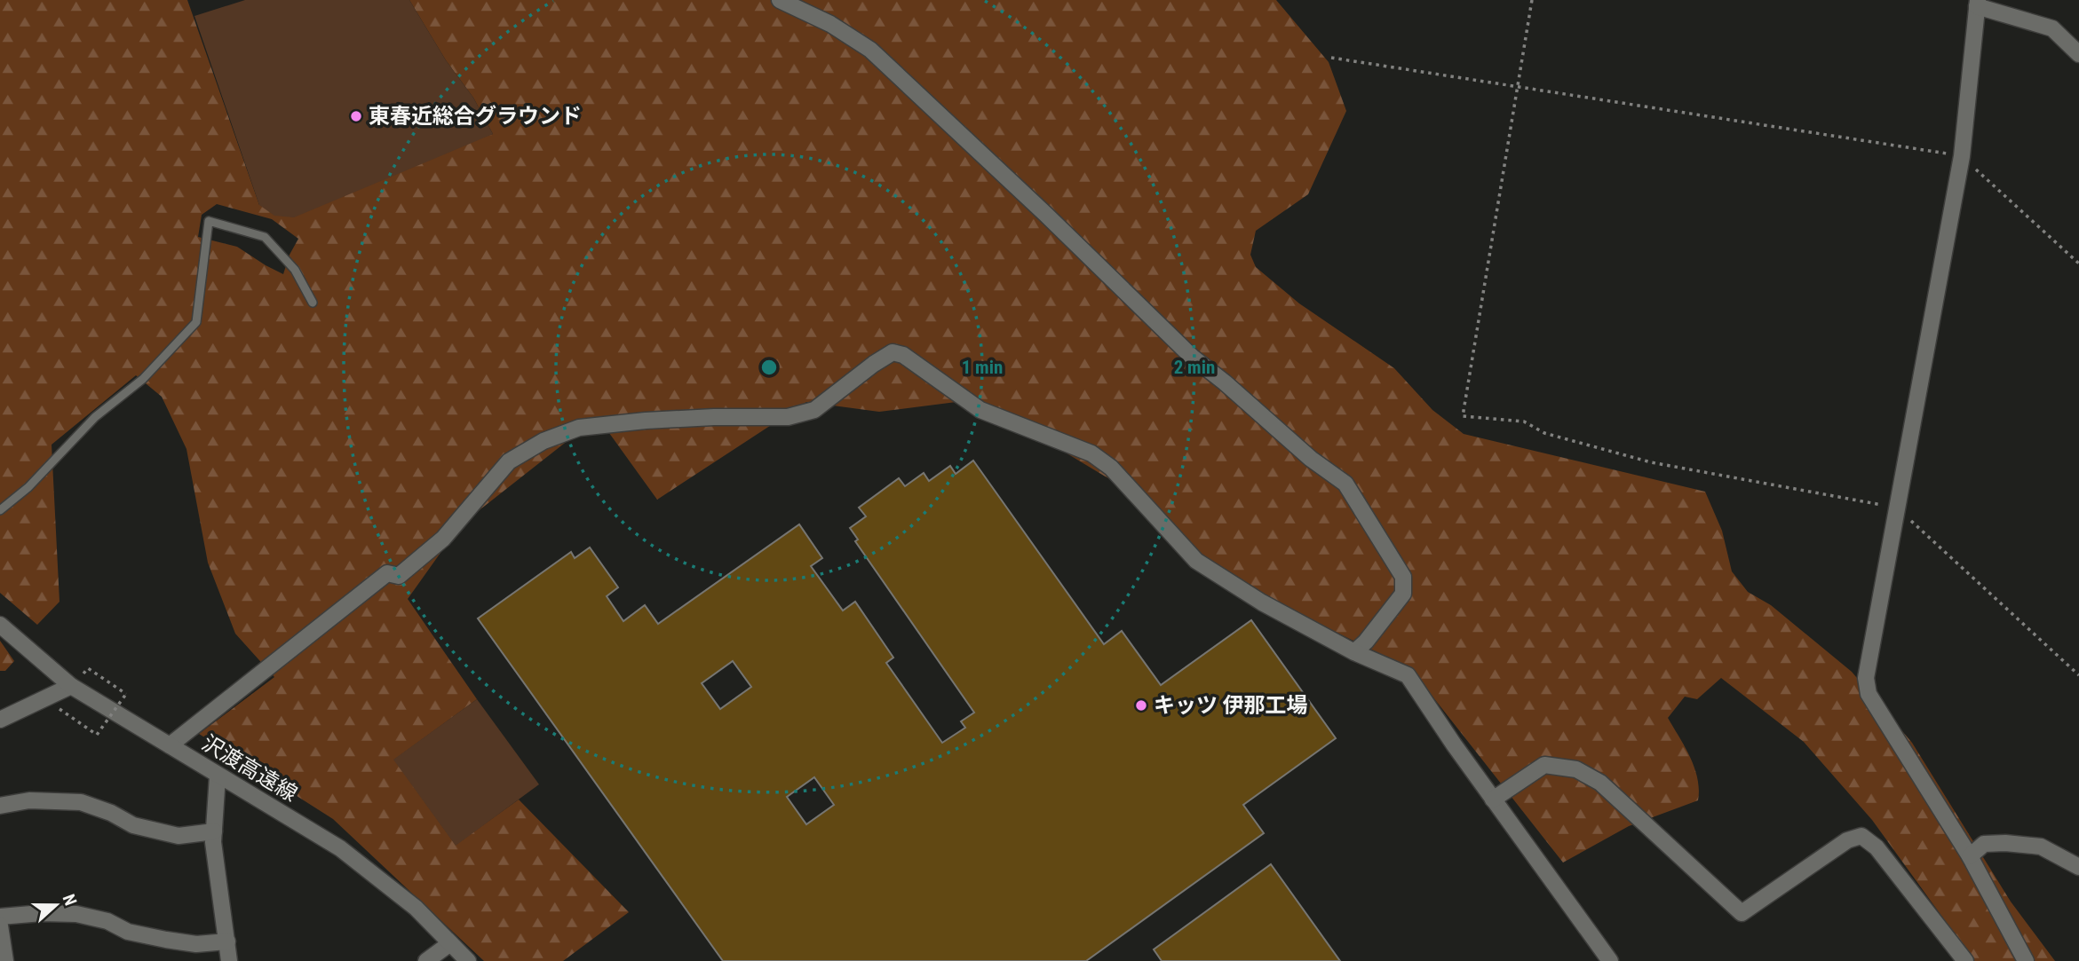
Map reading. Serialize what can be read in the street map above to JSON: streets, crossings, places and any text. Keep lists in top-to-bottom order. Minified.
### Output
{"streets":{"street":["沢渡高遠線"]},"places":["東春近総合グラウンド","キッツ 伊那工場"],"north":"right","rings":["1 min","2 min"]}
